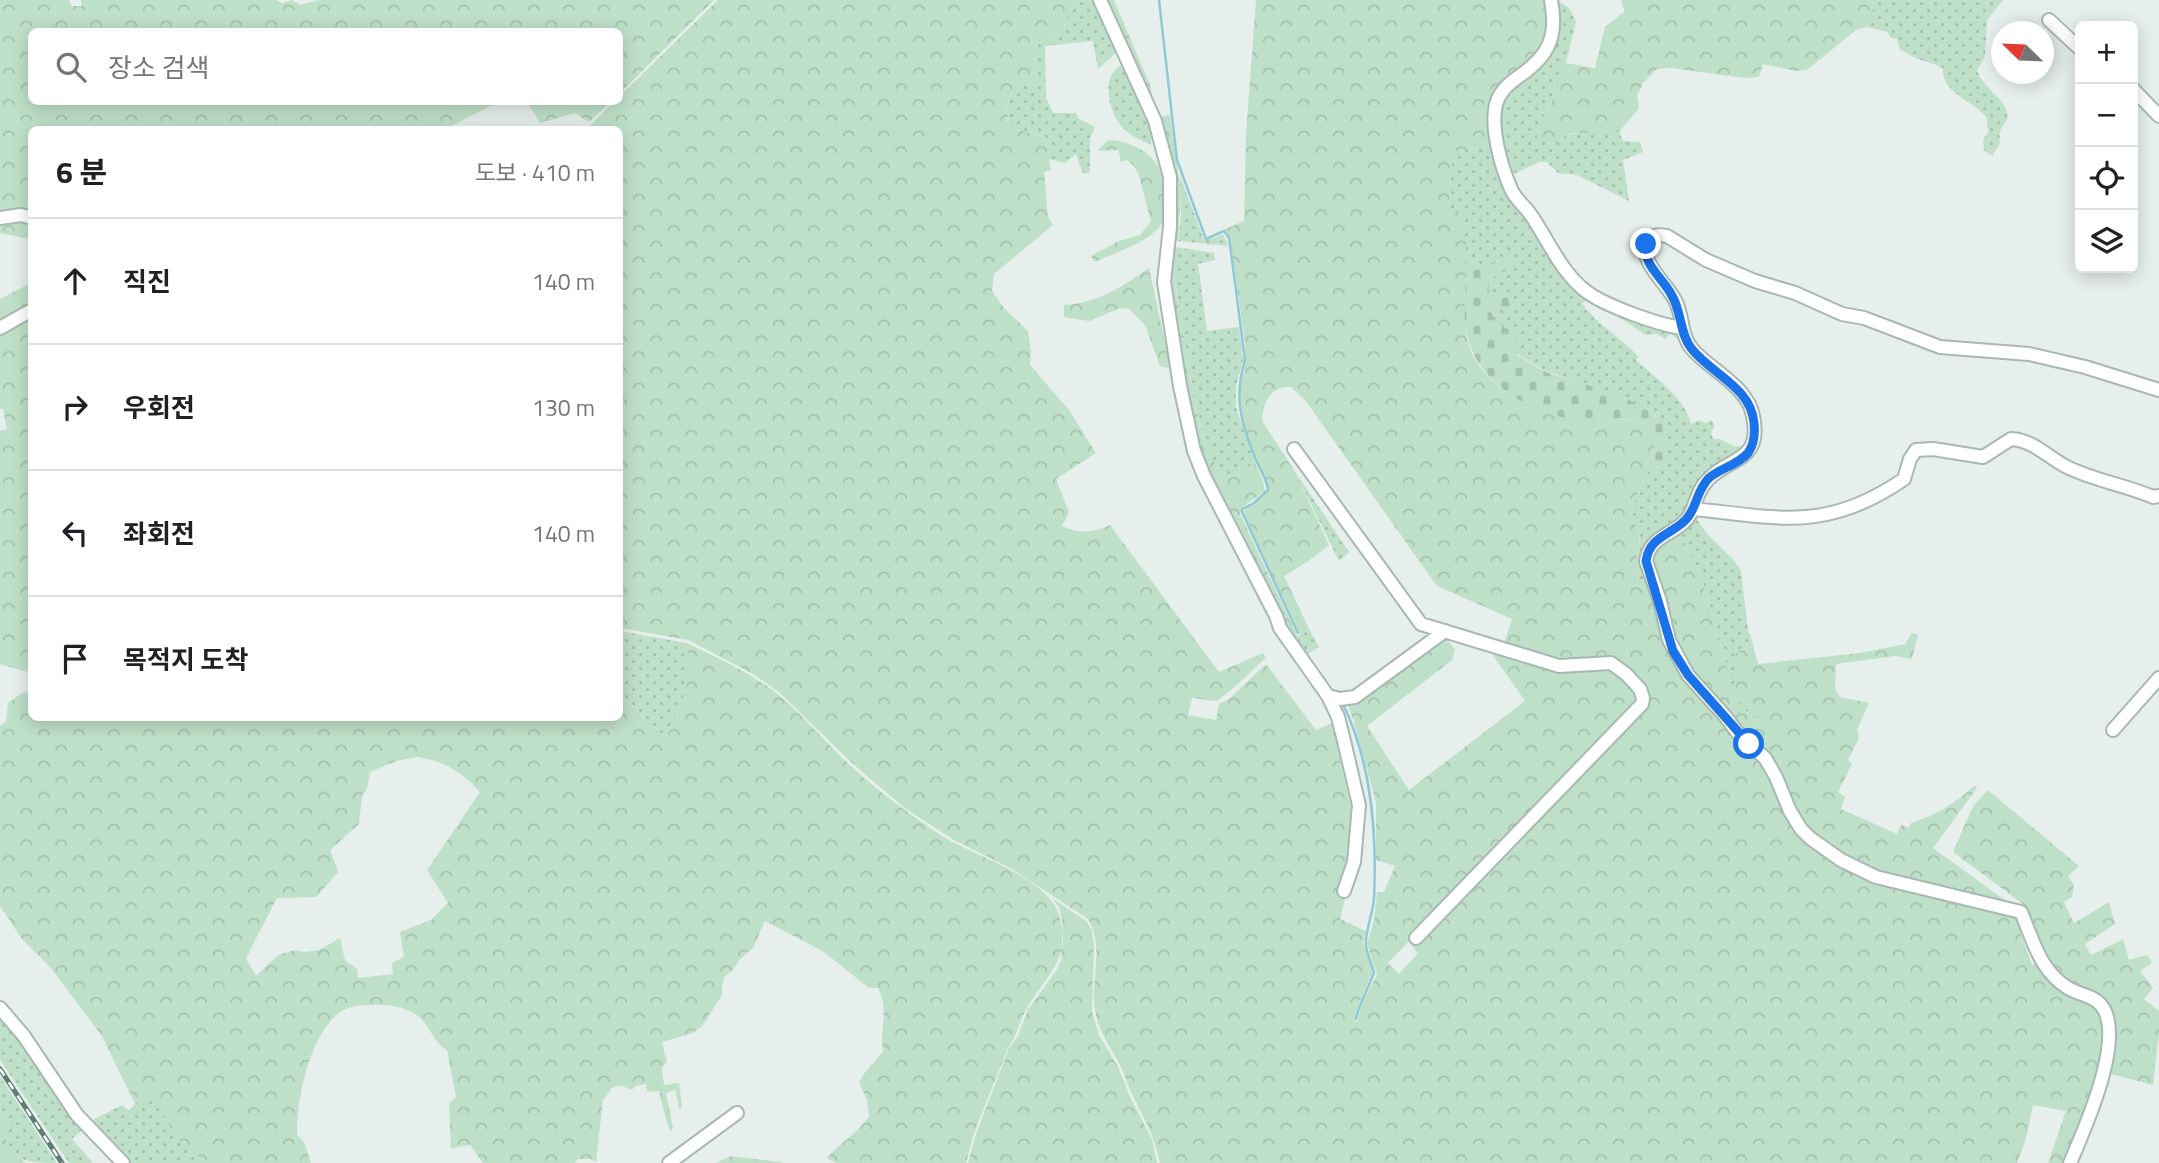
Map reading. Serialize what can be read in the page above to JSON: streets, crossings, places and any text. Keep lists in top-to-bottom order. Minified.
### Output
{"north":"top left","page":{"map_buttons":["+","−"],"search":"장소 검색","heading":["6 분","도보 · 410 m"],"list":[["직진","140 m"],["우회전","130 m"],["좌회전","140 m"],"목적지 도착"]}}
